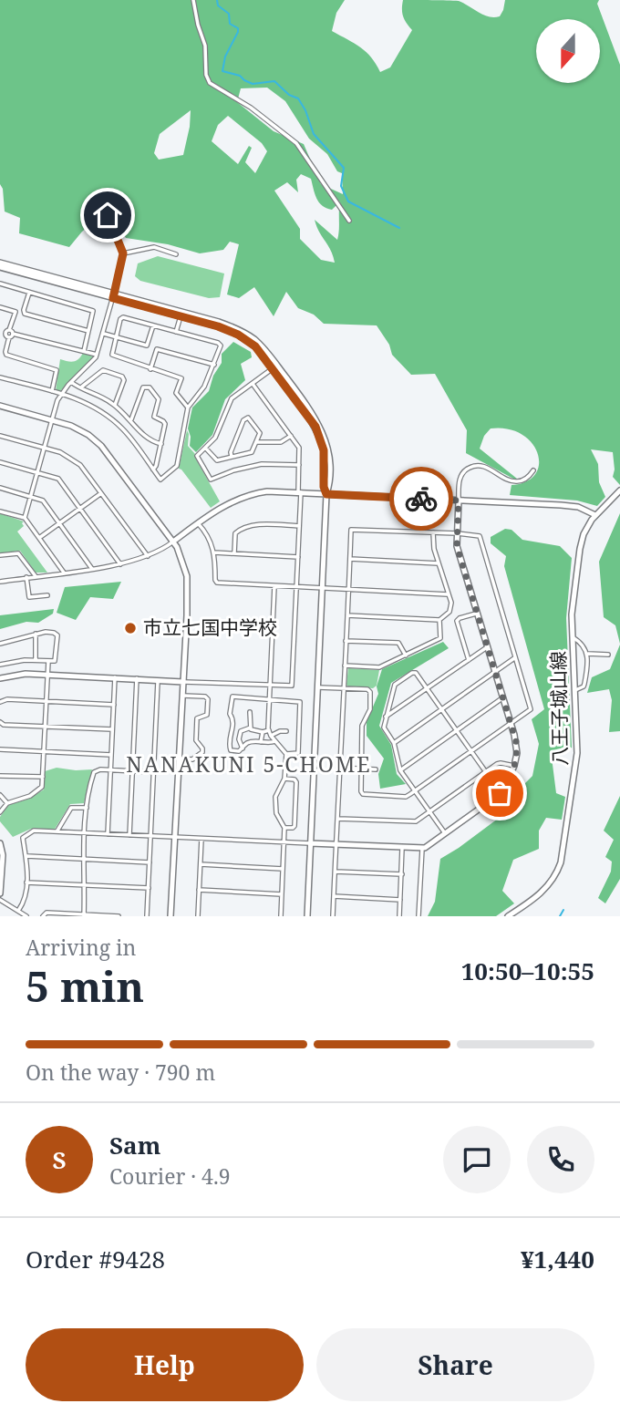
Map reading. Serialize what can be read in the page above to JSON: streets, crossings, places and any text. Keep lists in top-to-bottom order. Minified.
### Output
{"streets":{"street":["八王子城山線"]},"districts":["NANAKUNI 5-CHOME"],"places":["市立七国中学校"],"north":"bottom","page":{"heading":["5 min","Arriving in","10:50–10:55"],"panel":["Sam","Courier · 4.9","Order #9428","¥1,440"],"bar":"On the way · 790 m","round":"S","buttons":["Help","Share"]}}
